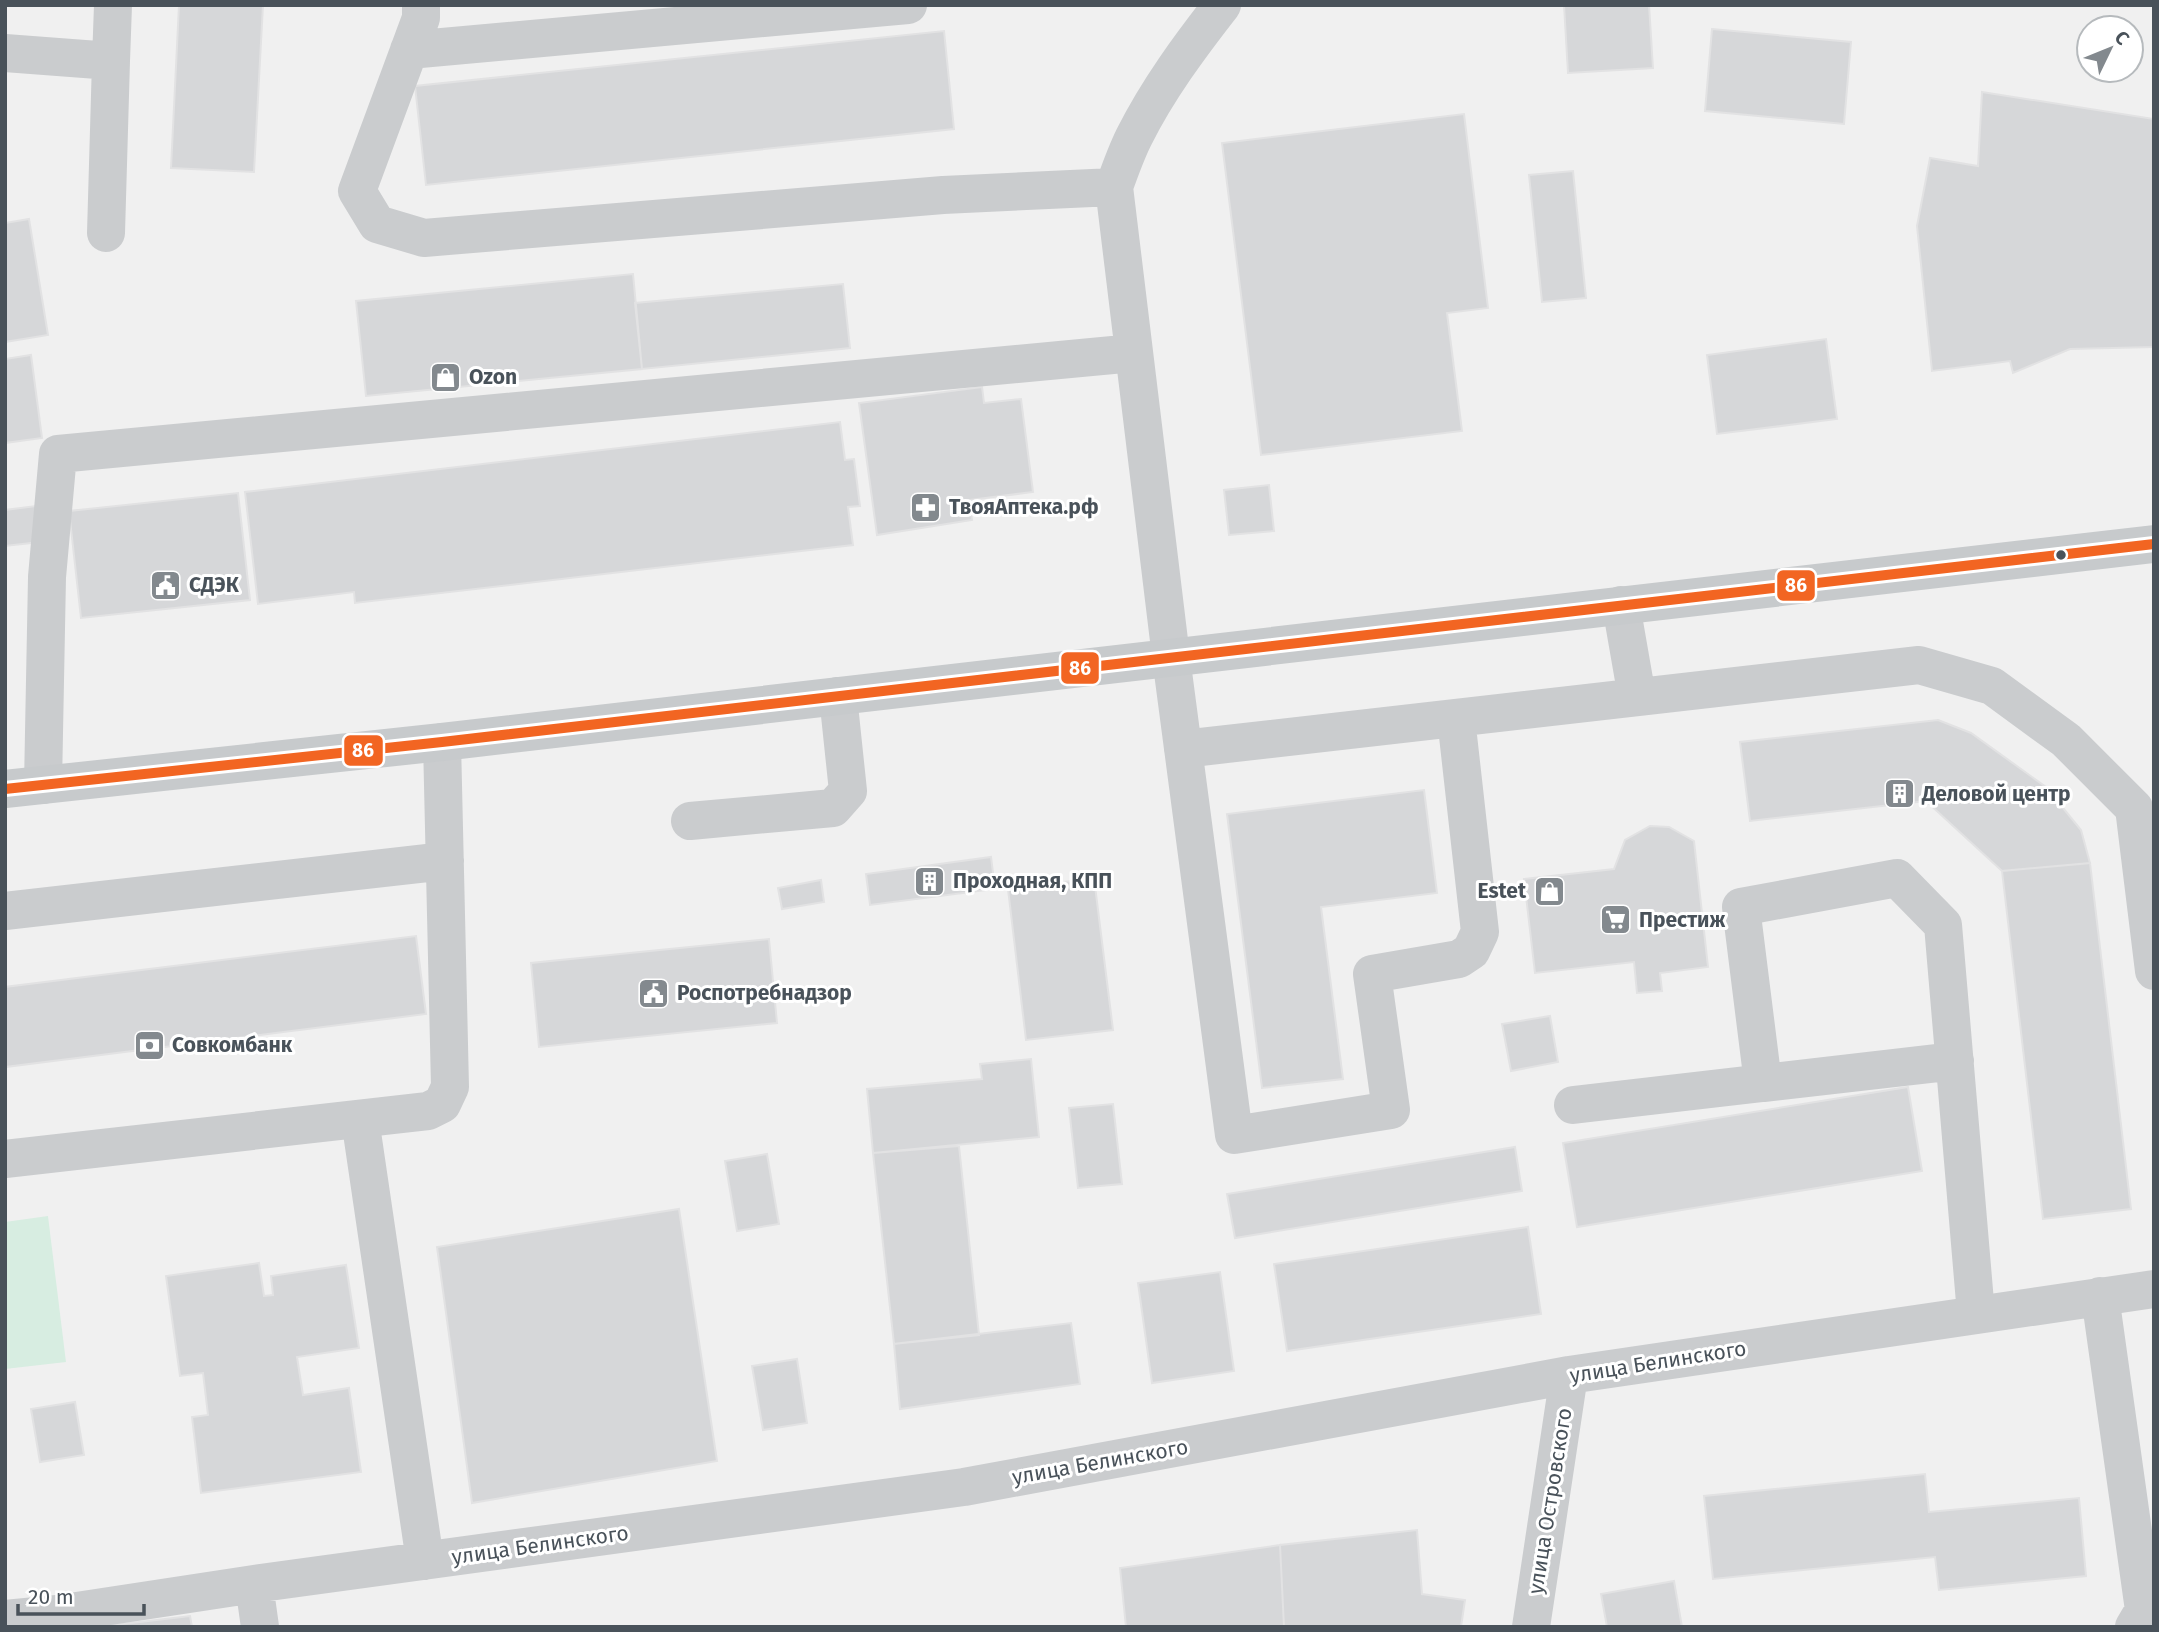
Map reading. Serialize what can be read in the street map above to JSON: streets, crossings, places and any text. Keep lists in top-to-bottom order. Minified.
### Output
{"streets":{"street":["улица Белинского","улица Островского"]},"crossings":[["улица Белинского","улица Островского"]],"places":{"shop":["Ozon","Estet"],"pharmacy":["ТвояАптека.рф"],"public building":["СДЭК","Роспотребнадзор"],"building":["Деловой центр","Проходная, КПП"],"supermarket":["Престиж"],"bank":["Совкомбанк"]},"lines":["transit line 86"],"scale_bar":"20 m","north":"top right"}
